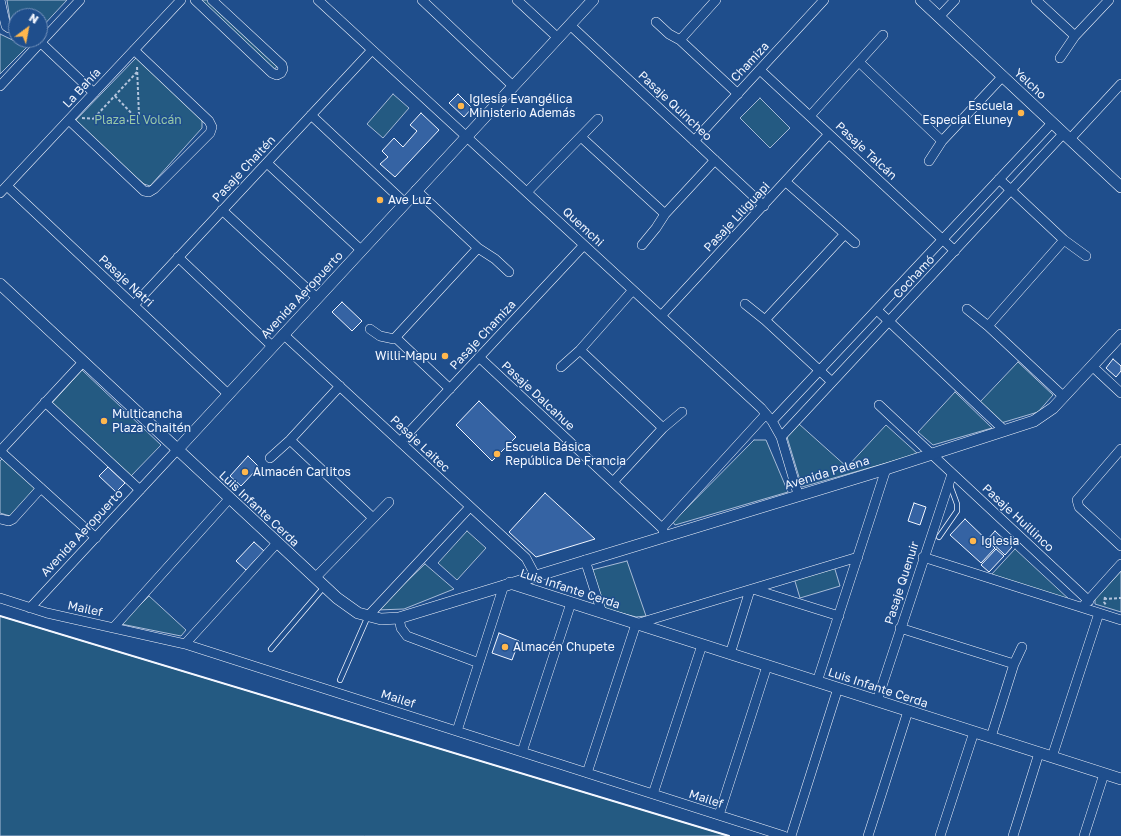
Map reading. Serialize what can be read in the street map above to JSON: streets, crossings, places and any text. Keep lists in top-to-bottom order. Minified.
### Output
{"streets":{"street":["Chamiza","Yelcho","La Bahía","Pasaje Quincheo","Pasaje Talcán","Pasaje Chaitén","Pasaje Liliguapi","Quemchi","Cochamó","Pasaje Natri","Avenida Aeropuerto","Pasaje Chamiza","Pasaje Dalcahue","Pasaje Laitec","Avenida Palena","Luis Infante Cerda","Pasaje Huillinco","Pasaje Quenuir","Mailef"]},"crossings":[["Chamiza","Pasaje Quincheo"],["Chamiza","Pasaje Talcán"],["Yelcho","Cochamó"],["La Bahía","Pasaje Natri"],["Pasaje Quincheo","Pasaje Liliguapi"],["Pasaje Quincheo","Avenida Aeropuerto"],["Pasaje Talcán","Pasaje Liliguapi"],["Pasaje Talcán","Cochamó"],["Pasaje Chaitén","Quemchi"],["Pasaje Chaitén","Pasaje Natri"],["Pasaje Liliguapi","Quemchi"],["Quemchi","Cochamó"],["Quemchi","Avenida Aeropuerto"],["Quemchi","Pasaje Chamiza"],["Quemchi","Avenida Palena"],["Cochamó","Pasaje Dalcahue"],["Cochamó","Avenida Palena"],["Pasaje Natri","Avenida Aeropuerto"],["Avenida Aeropuerto","Pasaje Laitec"],["Avenida Aeropuerto","Luis Infante Cerda"],["Avenida Aeropuerto","Mailef"],["Pasaje Chamiza","Pasaje Dalcahue"],["Pasaje Chamiza","Pasaje Laitec"],["Pasaje Dalcahue","Avenida Palena"],["Pasaje Laitec","Avenida Palena"],["Avenida Palena","Luis Infante Cerda"],["Avenida Palena","Pasaje Huillinco"],["Luis Infante Cerda","Pasaje Quenuir"],["Pasaje Huillinco","Pasaje Quenuir"]],"parks":["Plaza El Volcán"],"places":["Iglesia Evangélica Ministerio Además","Escuela Especial Eluney","Ave Luz","Willi-Mapu","Multicancha Plaza Chaitén","Escuela Básica República De Francia","Almacén Carlitos","Iglesia","Almacén Chupete"],"north":"top right"}
